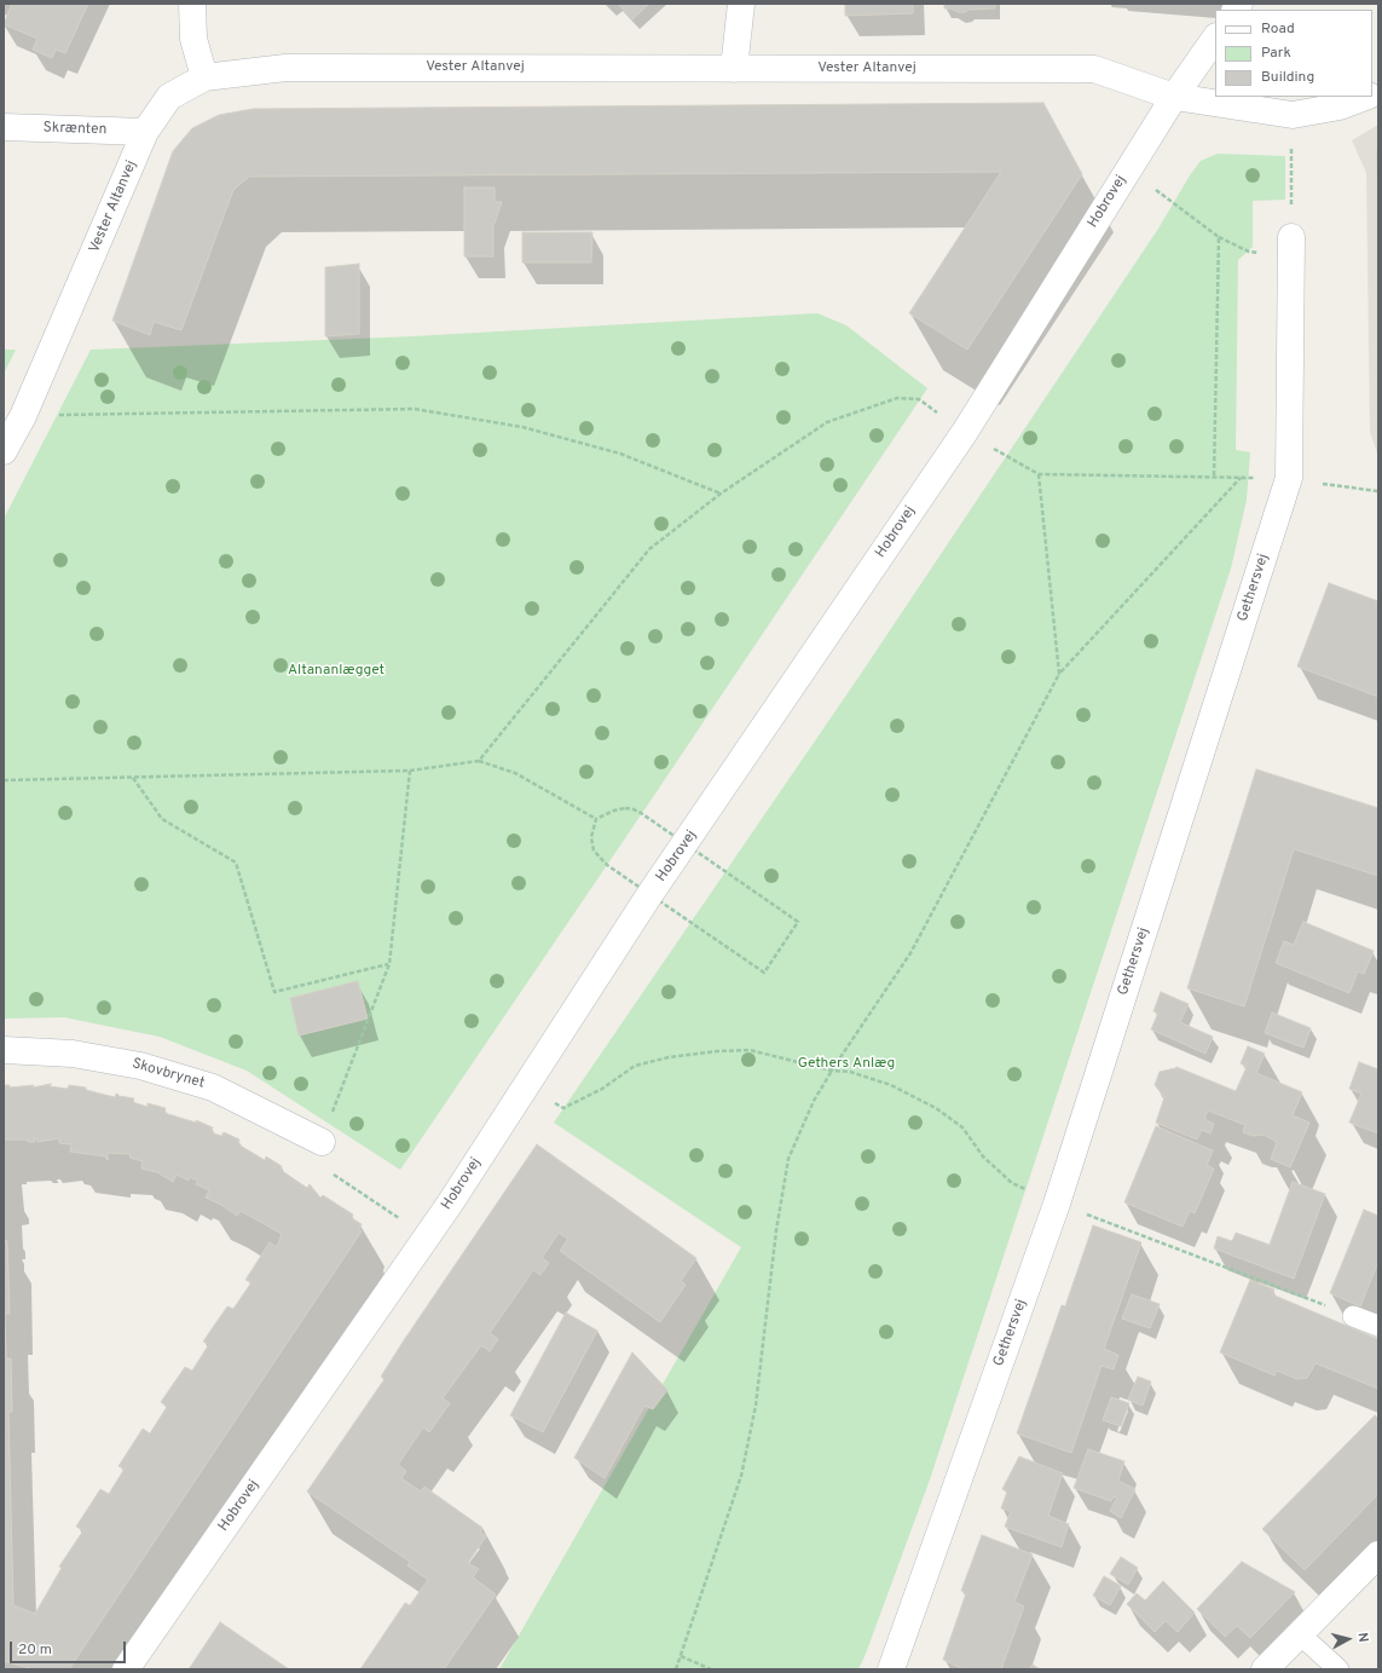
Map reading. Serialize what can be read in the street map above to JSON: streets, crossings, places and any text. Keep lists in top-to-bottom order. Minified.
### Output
{"streets":{"street":["Vester Altanvej","Skrænten","Hobrovej","Gethersvej","Skovbrynet"]},"crossings":[["Vester Altanvej","Skrænten"],["Vester Altanvej","Hobrovej"]],"parks":["Altananlægget","Gethers Anlæg"],"legend":["Road","Park","Building"],"scale_bar":"20 m","north":"right"}
